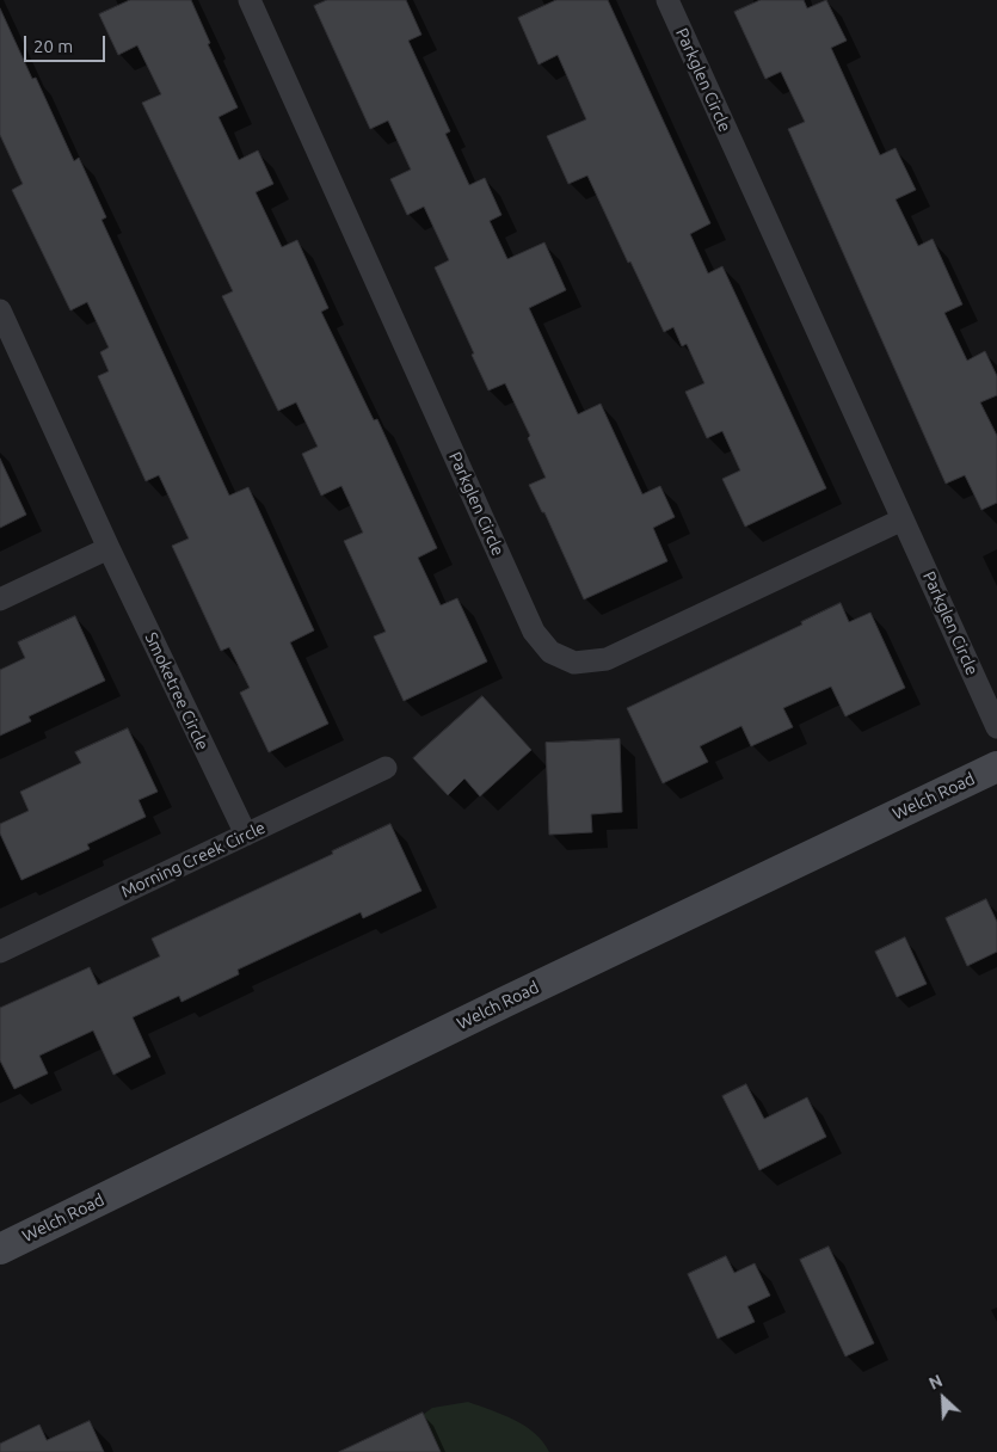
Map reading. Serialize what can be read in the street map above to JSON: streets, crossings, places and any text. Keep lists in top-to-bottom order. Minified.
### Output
{"streets":{"main road":["Welch Road"],"street":["Parkglen Circle","Smoketree Circle","Morning Creek Circle"]},"crossings":[["Smoketree Circle","Morning Creek Circle"]],"scale_bar":"20 m","north":"top left"}
